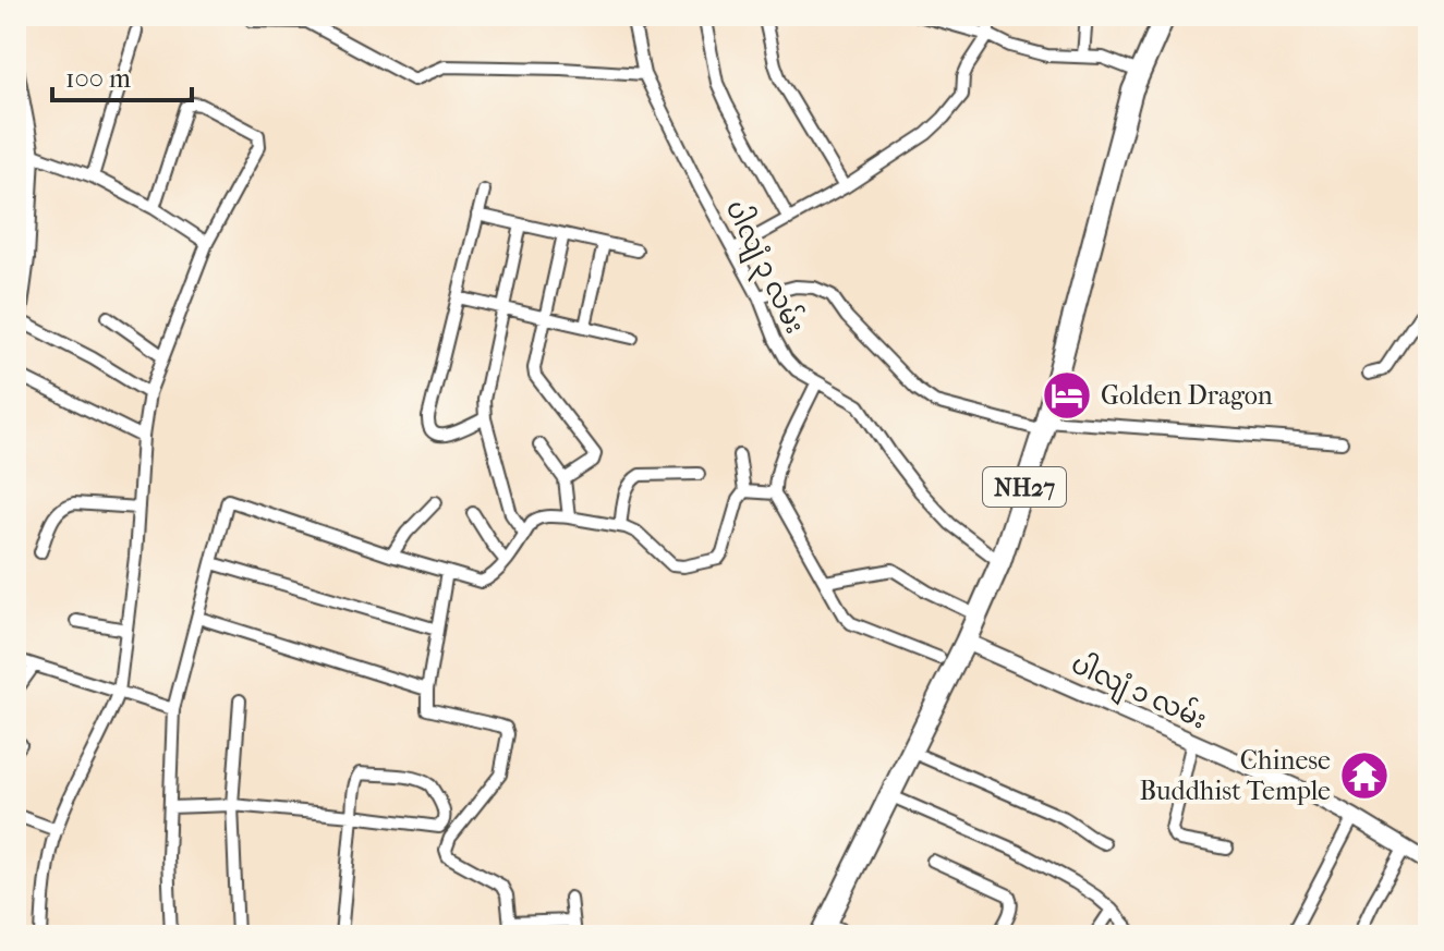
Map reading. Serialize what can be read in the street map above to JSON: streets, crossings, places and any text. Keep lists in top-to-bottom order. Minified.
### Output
{"streets":{"highway":["NH27"],"street":["ပါလျံ ၃ လမ်း","ပါလျံ ၁ လမ်း"]},"crossings":[["ပါလျံ ၃ လမ်း","NH27"],["NH27","ပါလျံ ၁ လမ်း"]],"places":{"hotel":["Golden Dragon"],"temple":["Chinese Buddhist Temple"]},"scale_bar":"100 m"}
